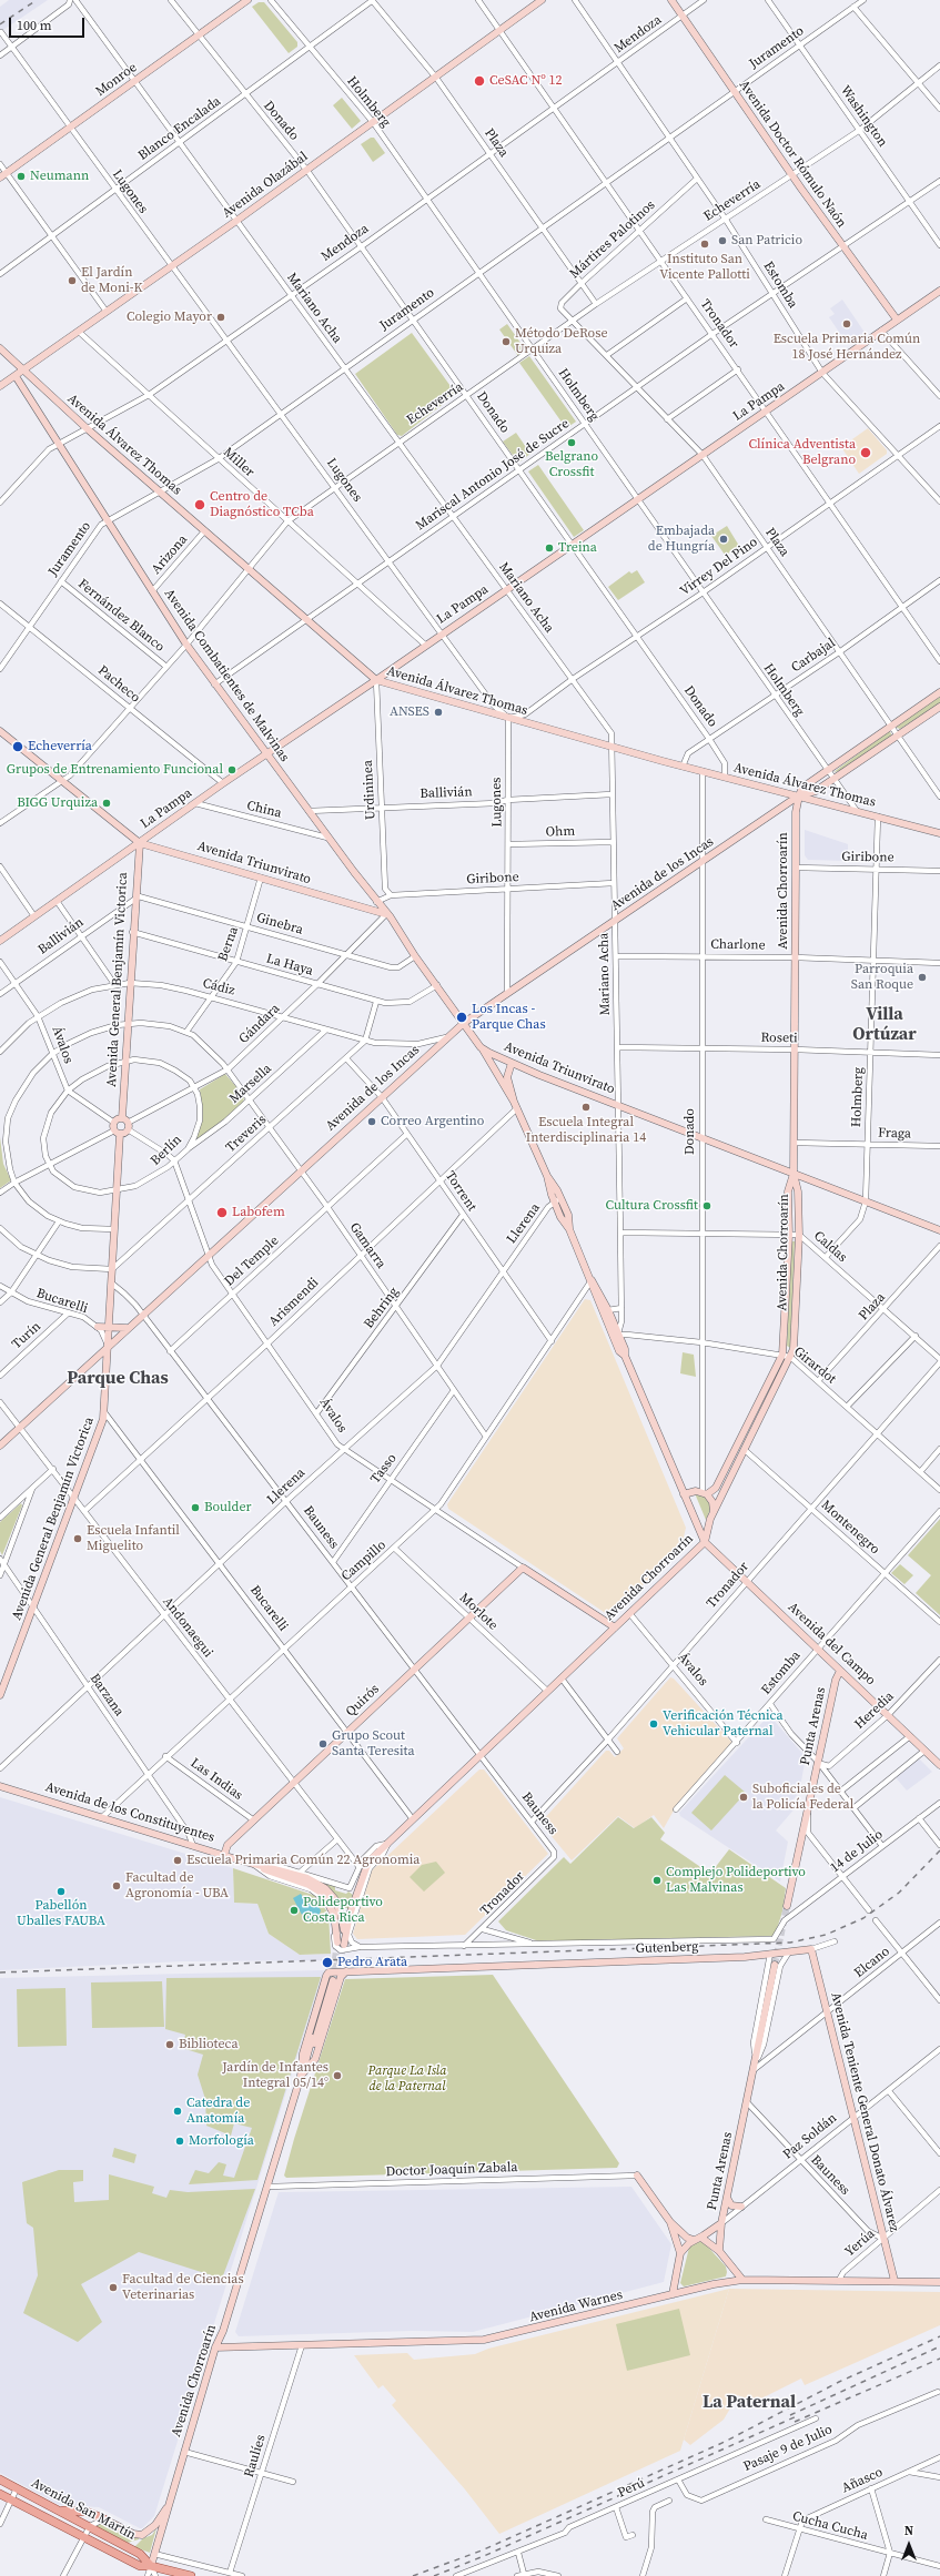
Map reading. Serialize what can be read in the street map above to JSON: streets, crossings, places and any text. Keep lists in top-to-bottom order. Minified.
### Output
{"streets":{"main road":["Monroe","Avenida Doctor Rómulo Naón","Avenida Olazábal","La Pampa","Avenida Álvarez Thomas","Avenida Combatientes de Malvinas","Avenida Triunvirato","Avenida de los Incas","Avenida Chorroarín","Avenida General Benjamín Victorica","Ávalos","Avenida del Campo","Quirós","Punta Arenas","Avenida de los Constituyentes","Gutenberg","Avenida Teniente General Donato Álvarez","Paz Soldán","Avenida Warnes","Avenida San Martín"],"street":["Mendoza","Juramento","Holmberg","Washington","Donado","Blanco Encalada","Plaza","Lugones","Echeverría","Mártires Palotinos","Estomba","Mariano Acha","Tronador","Miller","Mariscal Antonio José de Sucre","Arizona","Virrey Del Pino","Fernández Blanco","Carbajal","Pacheco","Urdininea","Ballivián","China","Ohm","Giribone","Ginebra","Berna","Charlone","La Haya","Cádiz","Gándara","Roseti","Marsella","Treveris","Fraga","Berlín","Torrent","Llerena","Gamarra","Caldas","Del Temple","Bucarelli","Arismendi","Behring","Turín","Girardot","Tasso","Bauness","Montenegro","Campillo","Morlote","Andonaegui","Barzana","Heredia","Las Indias","14 de Julio","Elcano","Doctor Joaquín Zabala","Yerúa","Pasaje 9 de Julio","Raulíes","Añasco","Perú","Cucha Cucha"]},"crossings":[["Mendoza","Holmberg"],["Mendoza","Donado"],["Mendoza","Plaza"],["Mendoza","Avenida Doctor Rómulo Naón"],["Mendoza","Lugones"],["Mendoza","Estomba"],["Mendoza","Mariano Acha"],["Mendoza","Tronador"],["Mendoza","Avenida Álvarez Thomas"],["Mendoza","Miller"],["Mendoza","Avenida Combatientes de Malvinas"],["Juramento","Holmberg"],["Juramento","Washington"],["Juramento","Donado"],["Juramento","Plaza"],["Juramento","Avenida Doctor Rómulo Naón"],["Juramento","Lugones"],["Juramento","Estomba"],["Juramento","Mariano Acha"],["Juramento","Tronador"],["Juramento","Avenida Álvarez Thomas"],["Juramento","Miller"],["Juramento","Fernández Blanco"],["Juramento","Avenida Combatientes de Malvinas"],["Juramento","Pacheco"],["Monroe","Donado"],["Monroe","Lugones"],["Monroe","Mariano Acha"],["Holmberg","Blanco Encalada"],["Holmberg","Avenida Olazábal"],["Holmberg","Echeverría"],["Holmberg","La Pampa"],["Holmberg","Avenida Álvarez Thomas"],["Holmberg","Mariscal Antonio José de Sucre"],["Holmberg","Virrey Del Pino"],["Holmberg","Carbajal"],["Holmberg","Giribone"],["Holmberg","Avenida Triunvirato"],["Holmberg","Avenida de los Incas"],["Holmberg","Charlone"],["Holmberg","Roseti"],["Holmberg","Fraga"],["Holmberg","Caldas"],["Washington","Echeverría"],["Washington","Mariscal Antonio José de Sucre"],["Donado","Blanco Encalada"],["Donado","Avenida Olazábal"],["Donado","Echeverría"],["Donado","La Pampa"],["Donado","Avenida Álvarez Thomas"],["Donado","Mariscal Antonio José de Sucre"],["Donado","Virrey Del Pino"],["Donado","Carbajal"],["Donado","Avenida Triunvirato"],["Donado","Avenida de los Incas"],["Donado","Avenida Chorroarín"],["Donado","Charlone"],["Donado","Roseti"],["Donado","Caldas"],["Donado","Girardot"],["Blanco Encalada","Plaza"],["Blanco Encalada","Lugones"],["Blanco Encalada","Mariano Acha"],["Plaza","Avenida Olazábal"],["Plaza","Echeverría"],["Plaza","Mártires Palotinos"],["Plaza","La Pampa"],["Plaza","Mariscal Antonio José de Sucre"],["Plaza","Virrey Del Pino"],["Plaza","Carbajal"],["Plaza","Avenida de los Incas"],["Plaza","Caldas"],["Plaza","Girardot"],["Avenida Doctor Rómulo Naón","Echeverría"],["Avenida Doctor Rómulo Naón","La Pampa"],["Avenida Doctor Rómulo Naón","Mariscal Antonio José de Sucre"],["Avenida Olazábal","Lugones"],["Avenida Olazábal","Mariano Acha"],["Avenida Olazábal","Tronador"],["Avenida Olazábal","Avenida Álvarez Thomas"],["Avenida Olazábal","Miller"],["Avenida Olazábal","Avenida Combatientes de Malvinas"],["Lugones","Echeverría"],["Lugones","La Pampa"],["Lugones","Avenida Álvarez Thomas"],["Lugones","Mariscal Antonio José de Sucre"],["Lugones","Virrey Del Pino"],["Lugones","Ballivián"],["Lugones","Ohm"],["Lugones","Giribone"],["Lugones","Avenida de los Incas"],["Echeverría","Mártires Palotinos"],["Echeverría","Estomba"],["Echeverría","Mariano Acha"],["Echeverría","Tronador"],["Echeverría","Avenida Álvarez Thomas"],["Echeverría","Miller"],["Echeverría","Fernández Blanco"],["Echeverría","Avenida Combatientes de Malvinas"],["Echeverría","Pacheco"],["Echeverría","Avenida Triunvirato"],["Mártires Palotinos","Estomba"],["Mártires Palotinos","Tronador"],["Estomba","La Pampa"],["Estomba","Mariscal Antonio José de Sucre"],["Estomba","Virrey Del Pino"],["Estomba","Ávalos"],["Estomba","Montenegro"],["Estomba","Avenida del Campo"],["Mariano Acha","La Pampa"],["Mariano Acha","Avenida Álvarez Thomas"],["Mariano Acha","Mariscal Antonio José de Sucre"],["Mariano Acha","Virrey Del Pino"],["Mariano Acha","Ballivián"],["Mariano Acha","Ohm"],["Mariano Acha","Giribone"],["Mariano Acha","Avenida Triunvirato"],["Mariano Acha","Avenida de los Incas"],["Mariano Acha","Charlone"],["Mariano Acha","Roseti"],["Mariano Acha","Caldas"],["Mariano Acha","Girardot"],["Tronador","La Pampa"],["Tronador","Mariscal Antonio José de Sucre"],["Tronador","Virrey Del Pino"],["Tronador","Carbajal"],["Tronador","Ávalos"],["Tronador","Girardot"],["Tronador","Bauness"],["Tronador","Montenegro"],["Tronador","Avenida del Campo"],["Tronador","Gutenberg"],["La Pampa","Avenida Álvarez Thomas"],["La Pampa","Miller"],["La Pampa","Avenida Combatientes de Malvinas"],["La Pampa","Pacheco"],["La Pampa","Urdininea"],["La Pampa","China"],["La Pampa","Avenida Triunvirato"],["La Pampa","Avenida General Benjamín Victorica"],["Avenida Álvarez Thomas","Mariscal Antonio José de Sucre"],["Avenida Álvarez Thomas","Arizona"],["Avenida Álvarez Thomas","Virrey Del Pino"],["Avenida Álvarez Thomas","Carbajal"],["Avenida Álvarez Thomas","Urdininea"],["Avenida Álvarez Thomas","Avenida de los Incas"],["Avenida Álvarez Thomas","Avenida Chorroarín"],["Miller","Mariscal Antonio José de Sucre"],["Mariscal Antonio José de Sucre","Avenida Combatientes de Malvinas"],["Arizona","Avenida Combatientes de Malvinas"],["Avenida Combatientes de Malvinas","Ballivián"],["Avenida Combatientes de Malvinas","China"],["Avenida Combatientes de Malvinas","Giribone"],["Avenida Combatientes de Malvinas","Avenida Triunvirato"],["Avenida Combatientes de Malvinas","Gándara"],["Urdininea","Ballivián"],["Urdininea","Giribone"],["Ballivián","Ginebra"],["Ballivián","Avenida General Benjamín Victorica"],["Ballivián","Ávalos"],["Giribone","Avenida Chorroarín"],["Avenida Triunvirato","Avenida de los Incas"],["Avenida Triunvirato","Avenida Chorroarín"],["Avenida Triunvirato","Ginebra"],["Avenida Triunvirato","Berna"],["Avenida Triunvirato","La Haya"],["Avenida Triunvirato","Avenida General Benjamín Victorica"],["Avenida Triunvirato","Gándara"],["Avenida de los Incas","Avenida Chorroarín"],["Avenida de los Incas","Avenida General Benjamín Victorica"],["Avenida de los Incas","Cádiz"],["Avenida de los Incas","Ávalos"],["Avenida de los Incas","Torrent"],["Avenida de los Incas","Gamarra"],["Avenida de los Incas","Bucarelli"],["Avenida de los Incas","Bauness"],["Avenida de los Incas","Andonaegui"],["Avenida Chorroarín","Charlone"],["Avenida Chorroarín","Roseti"],["Avenida Chorroarín","Ávalos"],["Avenida Chorroarín","Fraga"],["Avenida Chorroarín","Caldas"],["Avenida Chorroarín","Bucarelli"],["Avenida Chorroarín","Girardot"],["Avenida Chorroarín","Bauness"],["Avenida Chorroarín","Montenegro"],["Avenida Chorroarín","Morlote"],["Avenida Chorroarín","Andonaegui"],["Avenida Chorroarín","Avenida del Campo"],["Avenida Chorroarín","Avenida de los Constituyentes"],["Avenida Chorroarín","Gutenberg"],["Avenida Chorroarín","Doctor Joaquín Zabala"],["Avenida Chorroarín","Avenida Warnes"],["Avenida Chorroarín","Avenida San Martín"],["Ginebra","Berna"],["Ginebra","Avenida General Benjamín Victorica"],["Ginebra","Gándara"],["Berna","La Haya"],["Berna","Cádiz"],["Berna","Gamarra"],["La Haya","Avenida General Benjamín Victorica"],["La Haya","Gándara"],["La Haya","Treveris"],["Avenida General Benjamín Victorica","Cádiz"],["Avenida General Benjamín Victorica","Gándara"],["Avenida General Benjamín Victorica","Treveris"],["Avenida General Benjamín Victorica","Berlín"],["Avenida General Benjamín Victorica","Bucarelli"],["Avenida General Benjamín Victorica","Bauness"],["Avenida General Benjamín Victorica","Andonaegui"],["Avenida General Benjamín Victorica","Barzana"],["Cádiz","Gándara"],["Cádiz","Ávalos"],["Cádiz","Marsella"],["Cádiz","Treveris"],["Gándara","Berlín"],["Gándara","Gamarra"],["Ávalos","Treveris"],["Ávalos","Berlín"],["Ávalos","Llerena"],["Ávalos","Del Temple"],["Ávalos","Arismendi"],["Ávalos","Behring"],["Ávalos","Tasso"],["Ávalos","Campillo"],["Ávalos","Quirós"],["Marsella","Berlín"],["Marsella","Gamarra"],["Treveris","Torrent"],["Treveris","Gamarra"],["Torrent","Llerena"],["Torrent","Del Temple"],["Torrent","Arismendi"],["Torrent","Behring"],["Torrent","Campillo"],["Llerena","Gamarra"],["Llerena","Bucarelli"],["Llerena","Bauness"],["Llerena","Andonaegui"],["Llerena","Barzana"],["Gamarra","Del Temple"],["Gamarra","Arismendi"],["Gamarra","Behring"],["Gamarra","Tasso"],["Gamarra","Campillo"],["Del Temple","Bauness"],["Bucarelli","Arismendi"],["Bucarelli","Turín"],["Bucarelli","Campillo"],["Bucarelli","Quirós"],["Arismendi","Bauness"],["Arismendi","Andonaegui"],["Tasso","Bauness"],["Bauness","Campillo"],["Bauness","Quirós"],["Bauness","Punta Arenas"],["Bauness","Avenida Teniente General Donato Álvarez"],["Bauness","Paz Soldán"],["Bauness","Yerúa"],["Campillo","Morlote"],["Campillo","Andonaegui"],["Campillo","Barzana"],["Campillo","Las Indias"],["Campillo","Avenida de los Constituyentes"],["Morlote","Quirós"],["Andonaegui","Quirós"],["Avenida del Campo","Heredia"],["Avenida del Campo","Punta Arenas"],["Barzana","Avenida de los Constituyentes"],["Quirós","Las Indias"],["Quirós","Avenida de los Constituyentes"],["Heredia","Punta Arenas"],["Punta Arenas","14 de Julio"],["Punta Arenas","Gutenberg"],["Punta Arenas","Elcano"],["Punta Arenas","Paz Soldán"],["14 de Julio","Gutenberg"],["Gutenberg","Avenida Teniente General Donato Álvarez"],["Elcano","Avenida Teniente General Donato Álvarez"],["Avenida Teniente General Donato Álvarez","Paz Soldán"],["Avenida Teniente General Donato Álvarez","Yerúa"],["Avenida Teniente General Donato Álvarez","Avenida Warnes"],["Yerúa","Avenida Warnes"],["Avenida Warnes","Raulíes"],["Pasaje 9 de Julio","Perú"],["Añasco","Cucha Cucha"]],"districts":["Villa Ortúzar","Parque Chas","La Paternal"],"parks":["Parque La Isla de la Paternal"],"places":["CeSAC Nº 12","Neumann","San Patricio","Instituto San Vicente Pallotti","El Jardín de Moni-K","Colegio Mayor","Escuela Primaria Común 18 José Hernández","Método DeRose Urquiza","Belgrano Crossfit","Clínica Adventista Belgrano","Centro de Diagnóstico TCba","Embajada de Hungría","Treina","ANSES","Echeverría","Grupos de Entrenamiento Funcional","BIGG Urquiza","Parroquia San Roque","Los Incas - Parque Chas","Escuela Integral Interdisciplinaria 14","Correo Argentino","Cultura Crossfit","Labofem","Boulder","Escuela Infantil Miguelito","Verificación Técnica Vehicular Paternal","Grupo Scout Santa Teresita","Suboficiales de la Policía Federal","Escuela Primaria Común 22 Agronomia","Complejo Polideportivo Las Malvinas","Facultad de Agronomía - UBA","Pabellón Uballes FAUBA","Polideportivo Costa Rica","Pedro Arata","Biblioteca","Jardín de Infantes Integral 05/14°","Catedra de Anatomía","Morfología","Facultad de Ciencias Veterinarias"],"scale_bar":"100 m","north":"top"}
